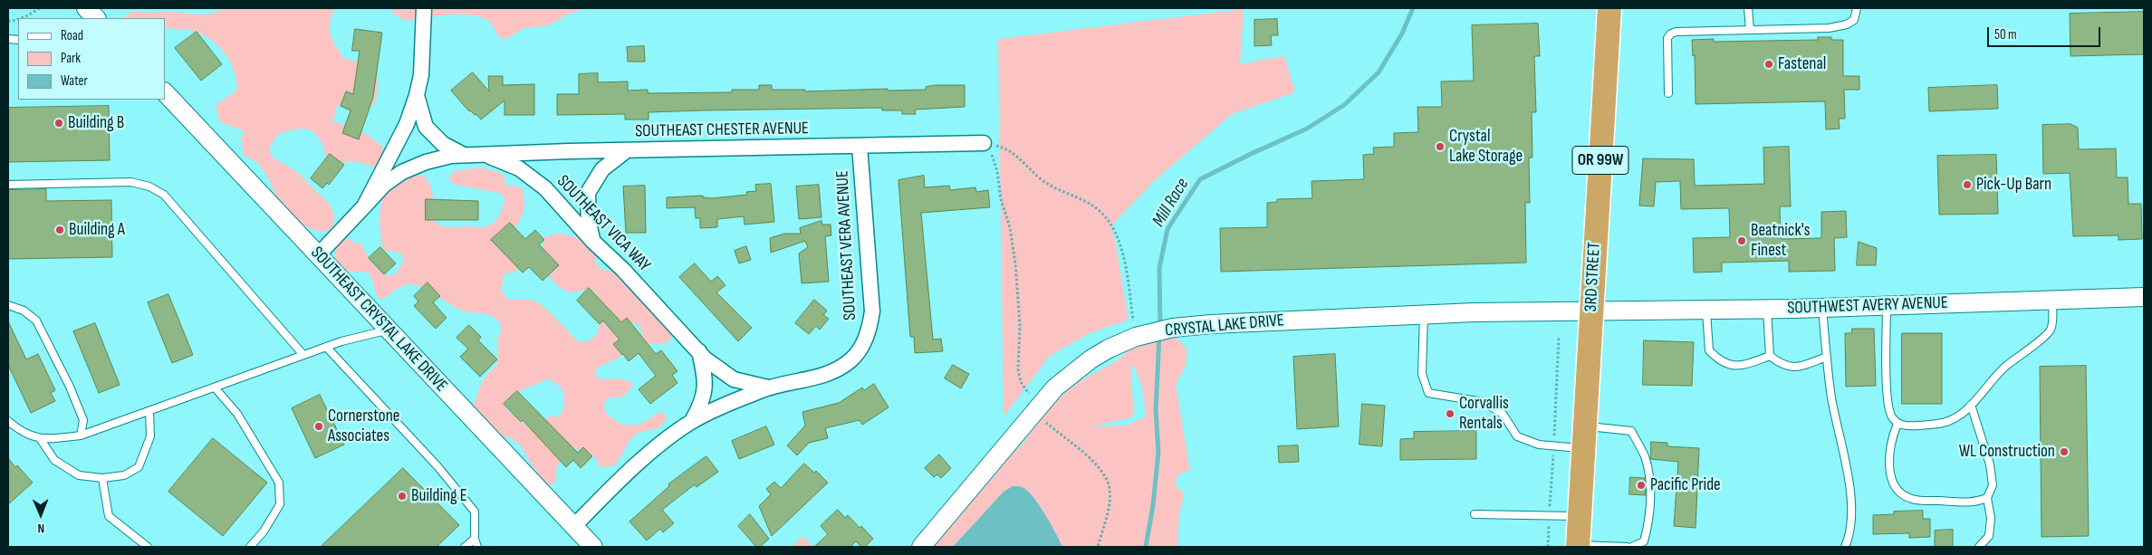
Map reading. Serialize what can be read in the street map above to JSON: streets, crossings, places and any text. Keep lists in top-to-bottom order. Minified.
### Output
{"streets":{"highway":["OR 99W","3RD STREET"],"street":["SOUTHEAST CHESTER AVENUE","SOUTHEAST VICA WAY","SOUTHEAST VERA AVENUE","SOUTHWEST AVERY AVENUE","SOUTHEAST CRYSTAL LAKE DRIVE","CRYSTAL LAKE DRIVE"]},"crossings":[["SOUTHEAST CHESTER AVENUE","SOUTHEAST VICA WAY"],["SOUTHEAST CHESTER AVENUE","SOUTHEAST VERA AVENUE"],["SOUTHEAST VICA WAY","SOUTHEAST VERA AVENUE"],["SOUTHEAST VERA AVENUE","SOUTHEAST CRYSTAL LAKE DRIVE"],["3RD STREET","SOUTHWEST AVERY AVENUE"],["3RD STREET","CRYSTAL LAKE DRIVE"],["SOUTHWEST AVERY AVENUE","CRYSTAL LAKE DRIVE"]],"water":["Mill Race"],"places":["Fastenal","Building B","Crystal Lake Storage","Pick-Up Barn","Building A","Beatnick's Finest","Corvallis Rentals","Cornerstone Associates","WL Construction","Pacific Pride","Building E"],"legend":["Road","Park","Water"],"scale_bar":"50 m","north":"bottom"}
